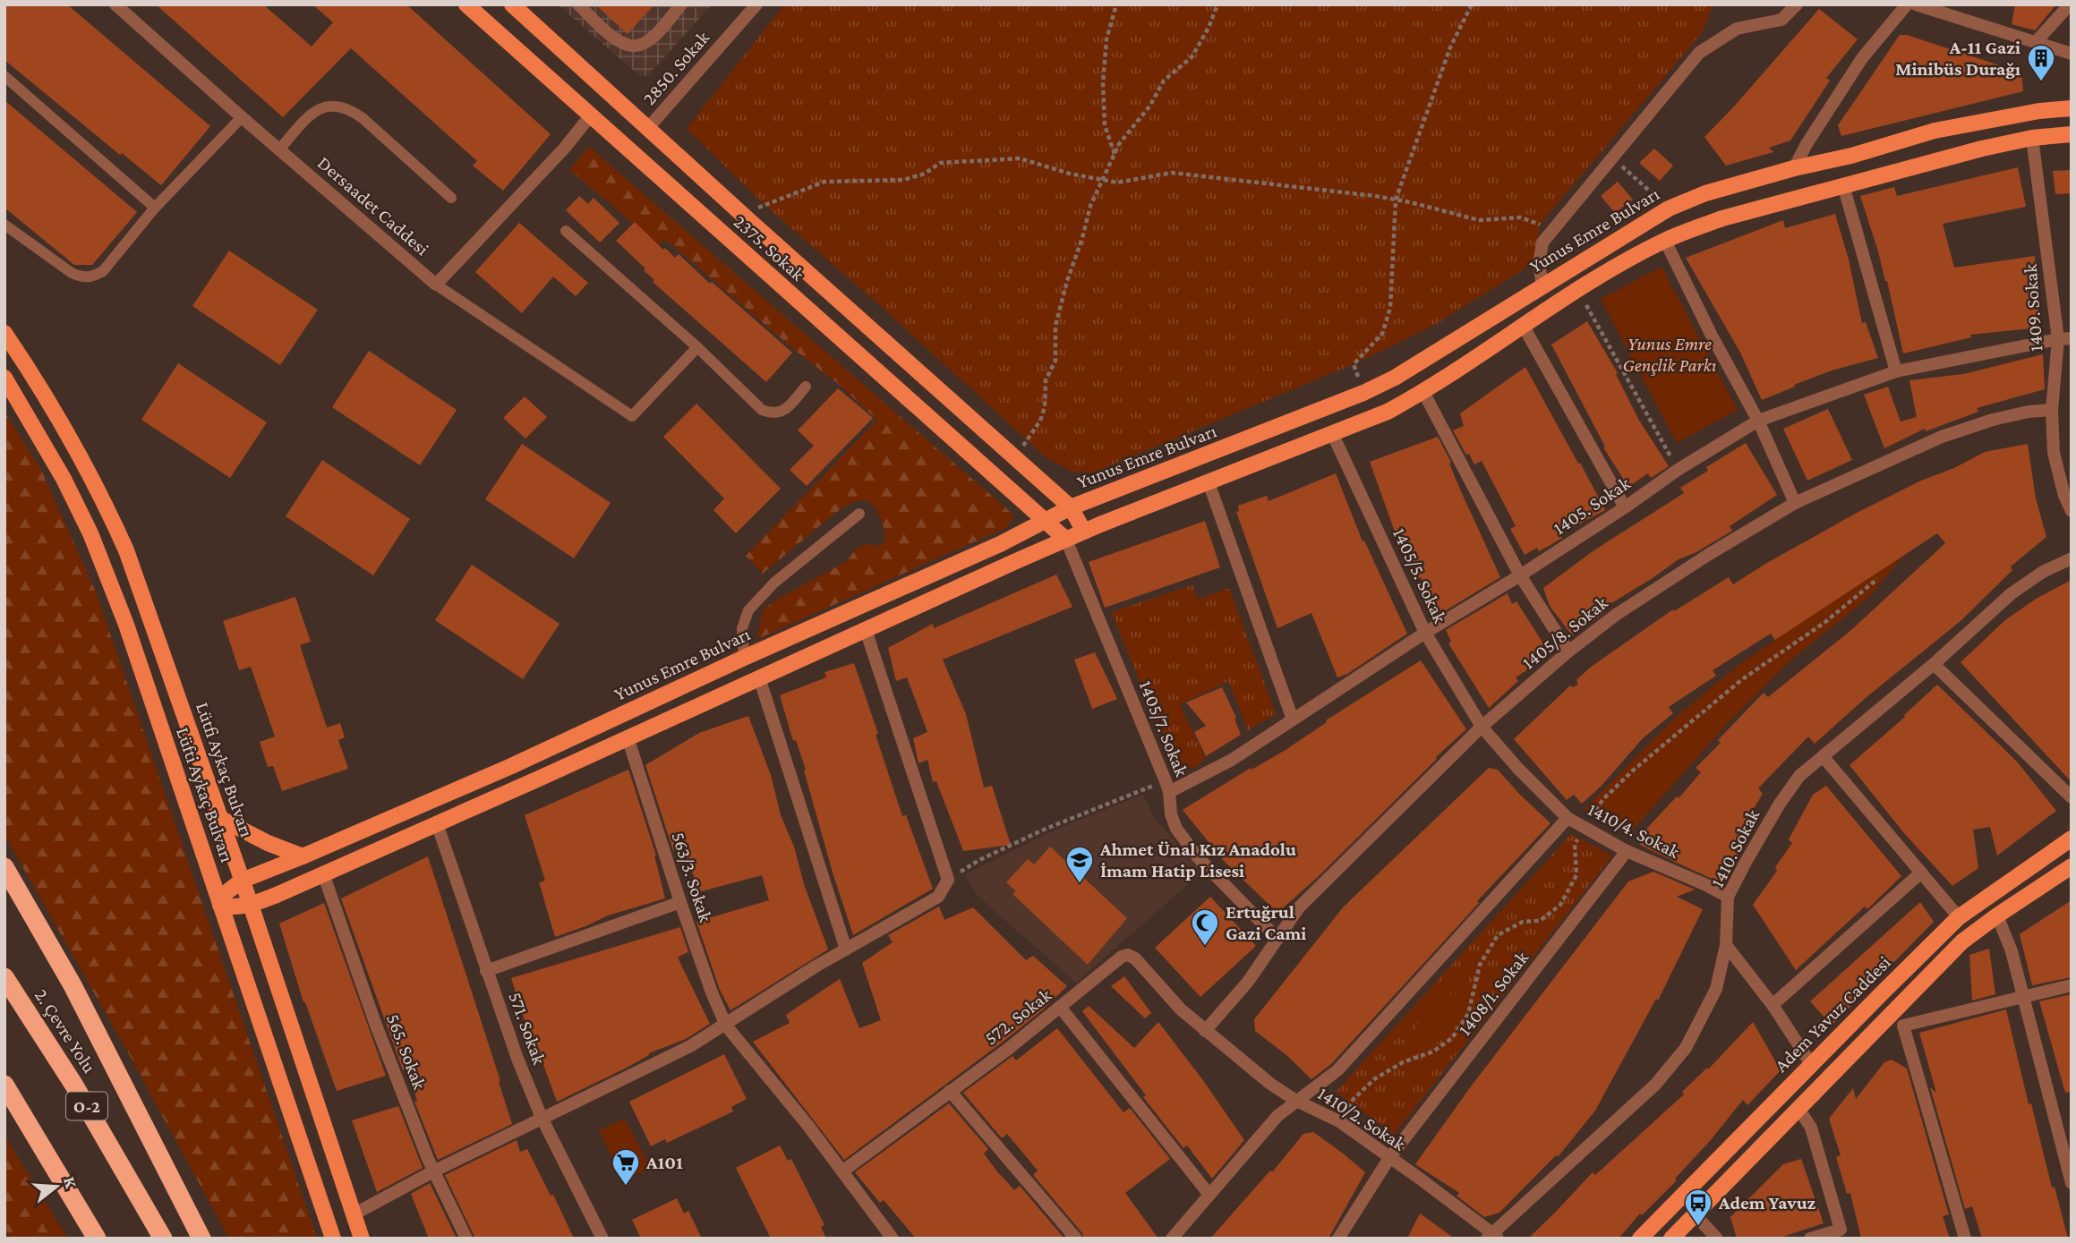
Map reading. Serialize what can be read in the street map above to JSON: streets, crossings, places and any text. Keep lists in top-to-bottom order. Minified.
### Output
{"streets":{"highway":["2. Çevre Yolu","O-2"],"main road":["Yunus Emre Bulvarı","2375. Sokak","Lütfi Aykaç Bulvarı","Lüfti Aykaç Bulvarı","Adem Yavuz Caddesi"],"street":["2850. Sokak","Dersaadet Caddesi","1409. Sokak","1405. Sokak","1405/5. Sokak","1405/8. Sokak","1405/7. Sokak","1410/4. Sokak","1410. Sokak","563/3. Sokak","1408/1. Sokak","572. Sokak","571. Sokak","565. Sokak","1410/2. Sokak"]},"crossings":[["2850. Sokak","2375. Sokak"],["Yunus Emre Bulvarı","2375. Sokak"],["Yunus Emre Bulvarı","Lütfi Aykaç Bulvarı"],["2375. Sokak","1405/7. Sokak"],["1409. Sokak","1405. Sokak"],["1409. Sokak","1405/8. Sokak"],["1405. Sokak","1405/5. Sokak"],["1405. Sokak","1405/7. Sokak"],["1405/5. Sokak","1405/8. Sokak"],["1405/5. Sokak","1410/4. Sokak"],["1405/8. Sokak","1405/7. Sokak"],["1405/8. Sokak","1410/4. Sokak"],["1405/8. Sokak","572. Sokak"],["1405/8. Sokak","1410/2. Sokak"],["1410/4. Sokak","1410. Sokak"],["1410/4. Sokak","1408/1. Sokak"],["1410. Sokak","1410/2. Sokak"],["563/3. Sokak","572. Sokak"],["1408/1. Sokak","1410/2. Sokak"],["572. Sokak","1410/2. Sokak"]],"parks":["Yunus Emre Gençlik Parkı"],"places":{"building":["A-11 Gazi Minibüs Durağı"],"school or university":["Ahmet Ünal Kız Anadolu İmam Hatip Lisesi"],"mosque":["Ertuğrul Gazi Cami"],"supermarket":["A101"],"bus stop":["Adem Yavuz"]},"north":"right"}
